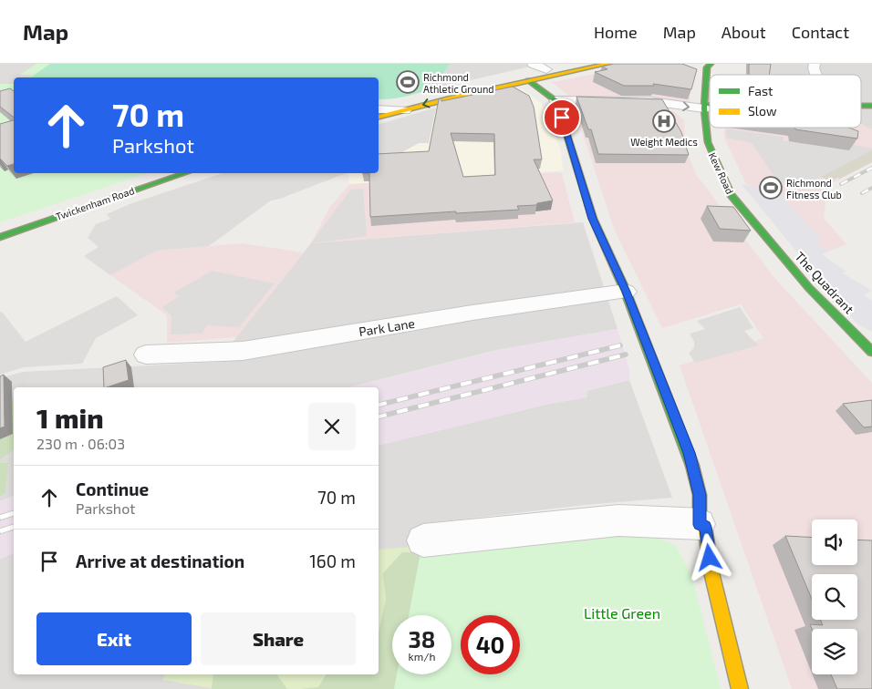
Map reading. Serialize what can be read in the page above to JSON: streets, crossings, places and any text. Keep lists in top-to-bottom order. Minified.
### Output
{"streets":{"main road":["Kew Road","Twickenham Road","The Quadrant"],"street":["Park Lane"]},"crossings":[["Kew Road","The Quadrant"]],"parks":["Little Green"],"places":{"sports":["Richmond Athletic Ground","Richmond Fitness Club"],"hospital":["Weight Medics"]},"legend":["Fast","Slow"],"page":{"header":"Map","nav":["Home","Map","About","Contact"],"turn":["70 m","Parkshot"],"heading":["1 min","230 m · 06:03"],"list":[{"name":"Continue","note":"Parkshot","value":"70 m"},{"name":"Arrive at destination","value":"160 m"}],"buttons":["Exit","Share"],"speed":"38 km/h","limit":"40"}}
